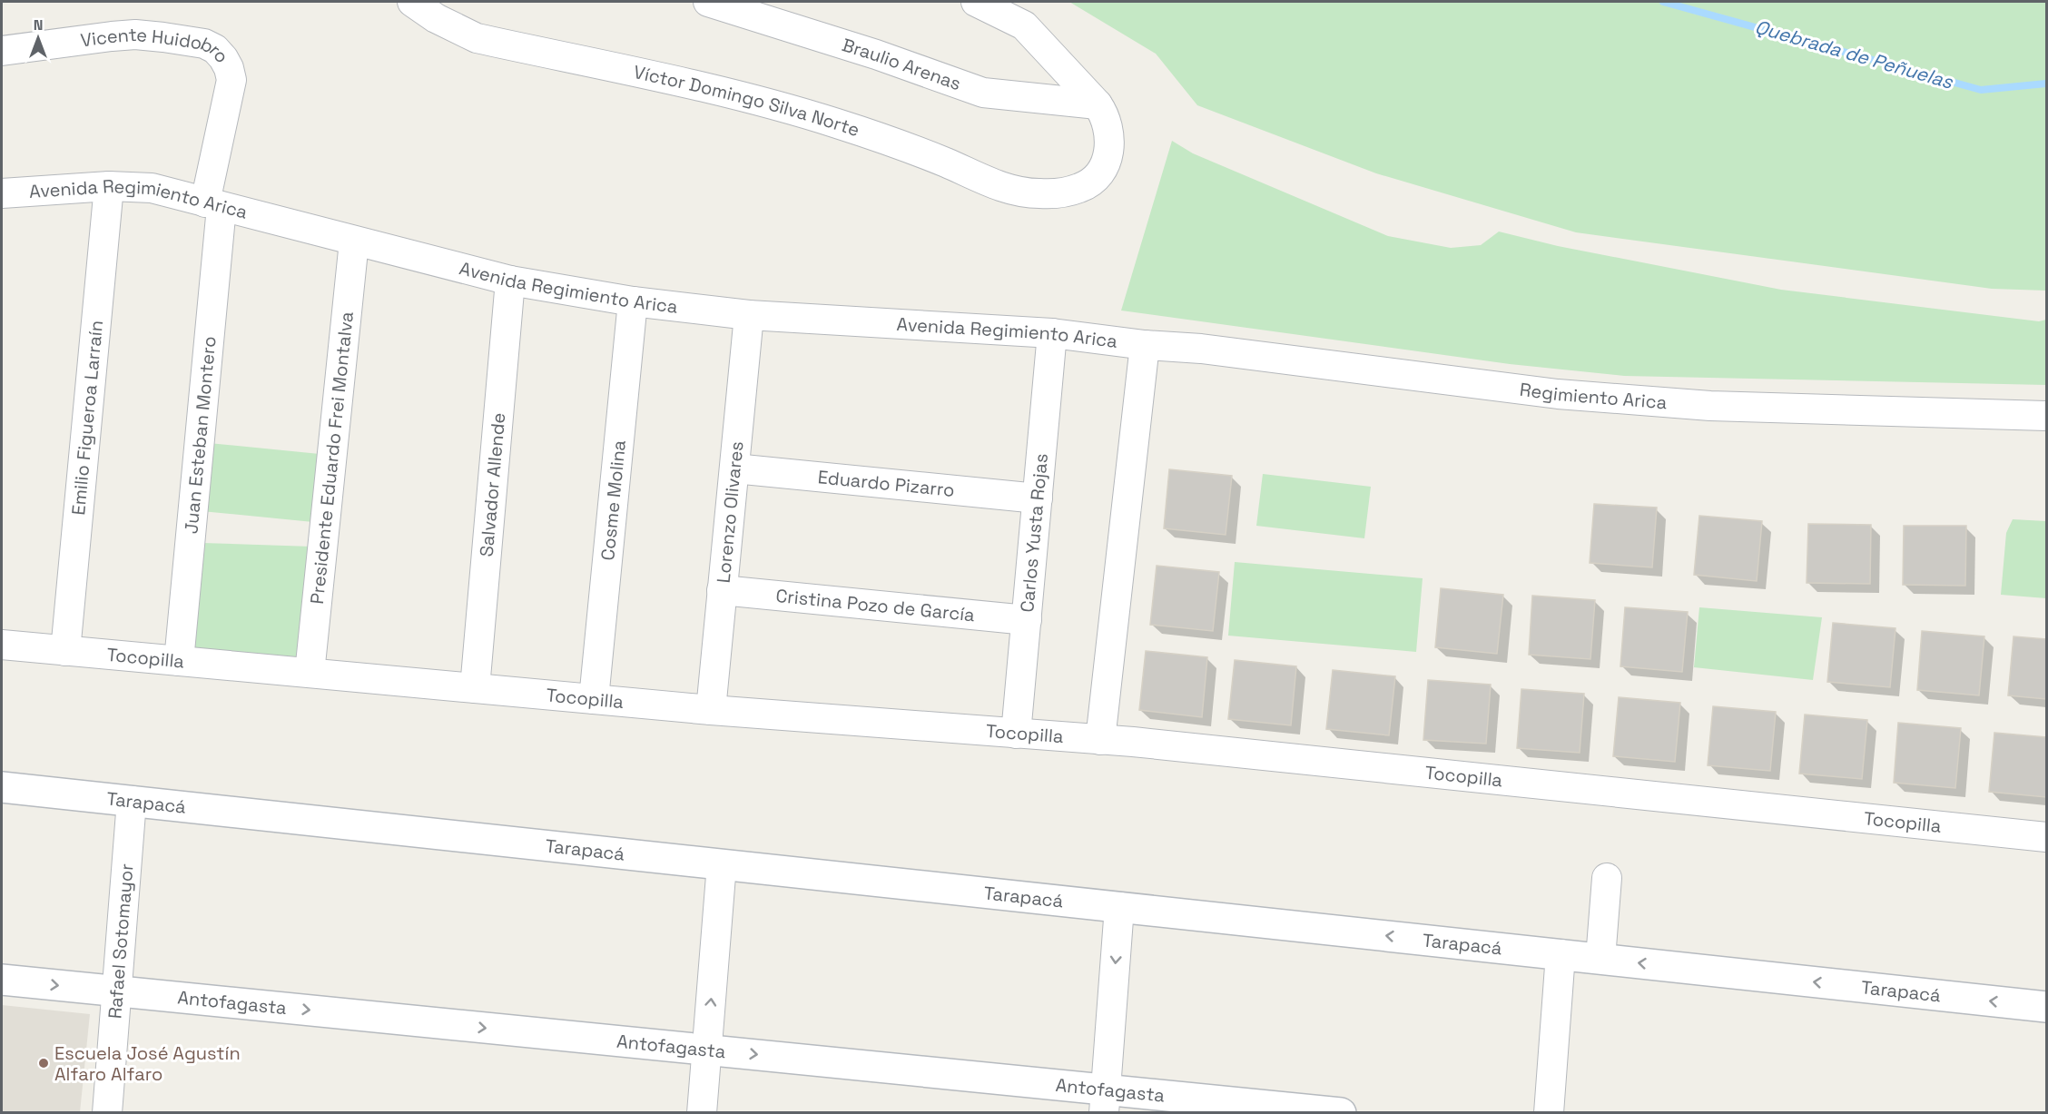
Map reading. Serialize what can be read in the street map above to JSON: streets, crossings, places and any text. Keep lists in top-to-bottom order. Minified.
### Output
{"streets":{"main road":["Tarapacá","Antofagasta"],"street":["Vicente Huidobro","Braulio Arenas","Víctor Domingo Silva Norte","Avenida Regimiento Arica","Regimiento Arica","Emilio Figueroa Larraín","Juan Esteban Montero","Presidente Eduardo Frei Montalva","Eduardo Pizarro","Salvador Allende","Cosme Molina","Lorenzo Olivares","Carlos Yusta Rojas","Cristina Pozo de García","Tocopilla","Rafael Sotomayor"]},"crossings":[["Vicente Huidobro","Avenida Regimiento Arica"],["Vicente Huidobro","Juan Esteban Montero"],["Braulio Arenas","Víctor Domingo Silva Norte"],["Avenida Regimiento Arica","Regimiento Arica"],["Avenida Regimiento Arica","Emilio Figueroa Larraín"],["Avenida Regimiento Arica","Juan Esteban Montero"],["Avenida Regimiento Arica","Presidente Eduardo Frei Montalva"],["Avenida Regimiento Arica","Salvador Allende"],["Avenida Regimiento Arica","Cosme Molina"],["Avenida Regimiento Arica","Lorenzo Olivares"],["Avenida Regimiento Arica","Carlos Yusta Rojas"],["Emilio Figueroa Larraín","Tocopilla"],["Juan Esteban Montero","Tocopilla"],["Presidente Eduardo Frei Montalva","Tocopilla"],["Eduardo Pizarro","Lorenzo Olivares"],["Eduardo Pizarro","Carlos Yusta Rojas"],["Salvador Allende","Tocopilla"],["Cosme Molina","Tocopilla"],["Lorenzo Olivares","Cristina Pozo de García"],["Lorenzo Olivares","Tocopilla"],["Carlos Yusta Rojas","Cristina Pozo de García"],["Carlos Yusta Rojas","Tocopilla"],["Tarapacá","Rafael Sotomayor"],["Rafael Sotomayor","Antofagasta"]],"one_way":["Tarapacá","Antofagasta"],"water":["Quebrada de Peñuelas"],"places":["Escuela José Agustín Alfaro Alfaro"],"north":"top"}
